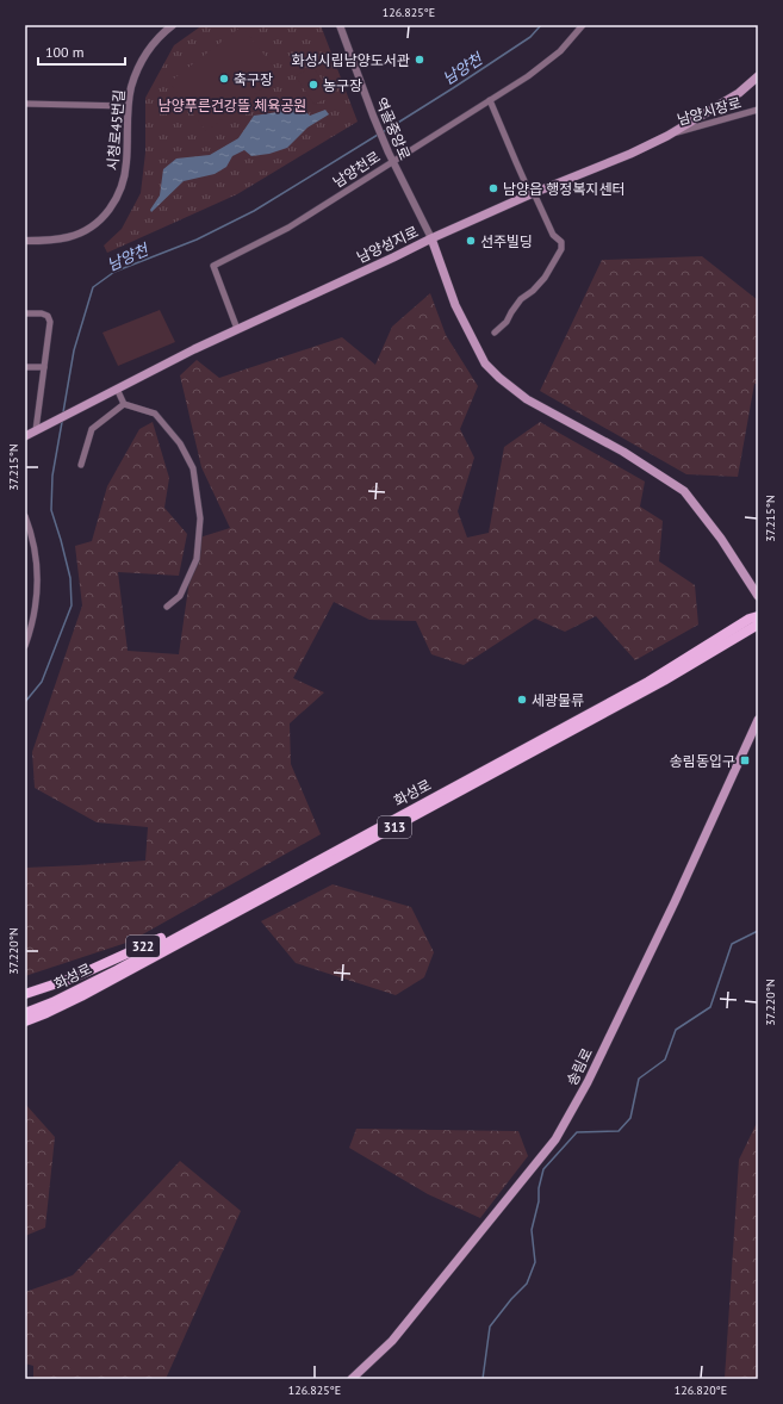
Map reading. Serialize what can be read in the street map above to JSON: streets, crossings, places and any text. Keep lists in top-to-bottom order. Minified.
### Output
{"streets":{"main road":["남양성지로","화성로","313","322","송림로"],"street":["남양시장로","역골중앙로","시청로45번길","남양천로"]},"crossings":[["남양시장로","남양성지로"],["역골중앙로","남양천로"],["역골중앙로","남양성지로"],["남양천로","남양성지로"],["화성로","322"]],"water":["남양천"],"parks":["남양푸른건강뜰 체육공원"],"places":{"other":["화성시립남양도서관","축구장","농구장","남양읍 행정복지센터","선주빌딩","세광물류"],"transit":["송림동입구"]},"scale_bar":"100 m","coordinates":["126.825°E","37.215°N","37.220°N","126.820°E"]}
